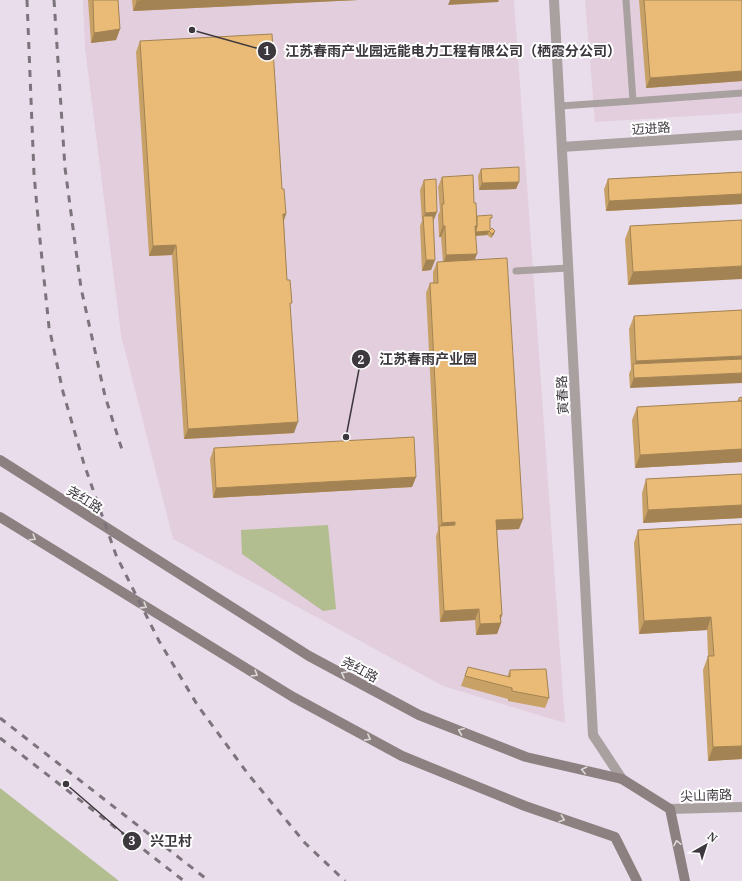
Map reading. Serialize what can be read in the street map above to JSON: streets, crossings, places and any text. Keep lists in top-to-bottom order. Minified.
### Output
{"streets":{"main road":["尧红路"],"street":["迈进路","寅春路","尖山南路"]},"crossings":[["迈进路","寅春路"],["寅春路","尧红路"],["尧红路","尖山南路"]],"places":["江苏春雨产业园远能电力工程有限公司（栖霞分公司）","江苏春雨产业园","兴卫村"],"north":"top right"}
